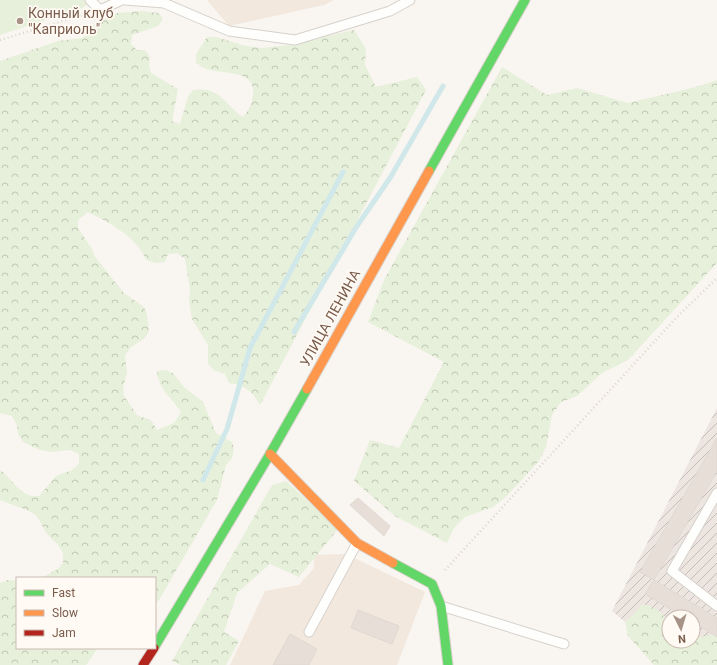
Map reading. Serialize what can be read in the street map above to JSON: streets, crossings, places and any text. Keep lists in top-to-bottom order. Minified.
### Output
{"streets":{"street":["УЛИЦА ЛЕНИНА"]},"places":["Конный клуб \"Каприоль\""],"legend":["Fast","Slow","Jam"],"north":"bottom"}
